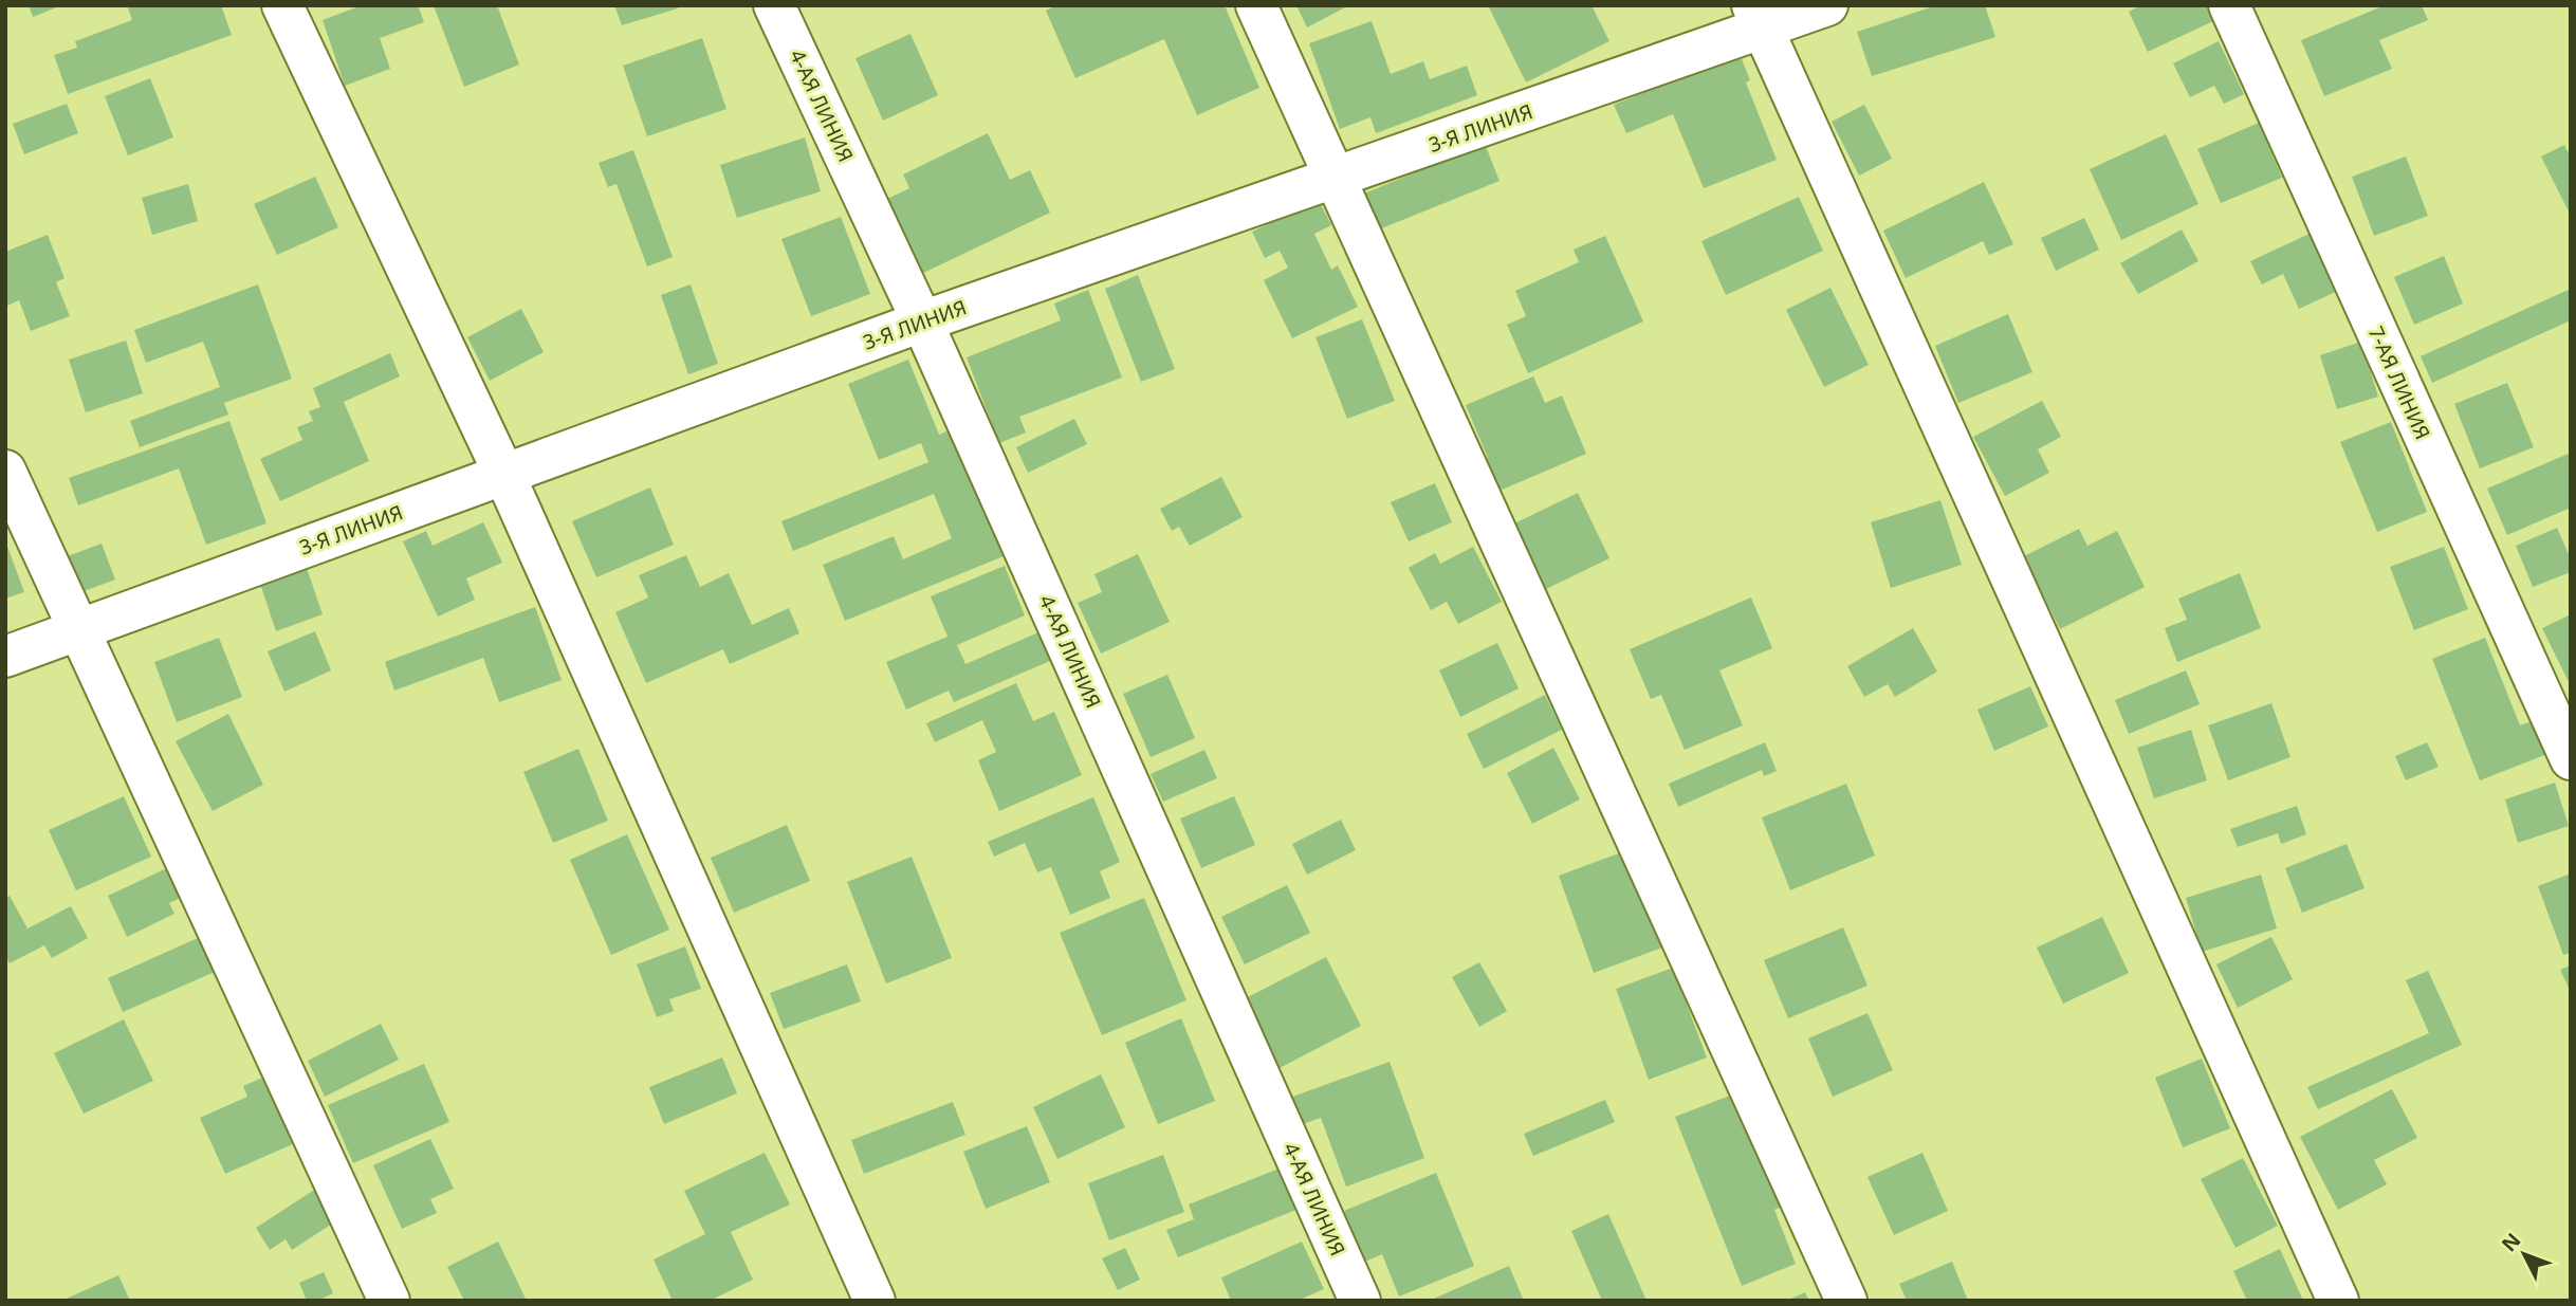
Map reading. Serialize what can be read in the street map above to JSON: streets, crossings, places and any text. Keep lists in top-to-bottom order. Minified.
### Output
{"streets":{"street":["4-АЯ ЛИНИЯ","3-Я ЛИНИЯ","7-АЯ ЛИНИЯ"]},"crossings":[["4-АЯ ЛИНИЯ","3-Я ЛИНИЯ"]],"north":"top left"}
